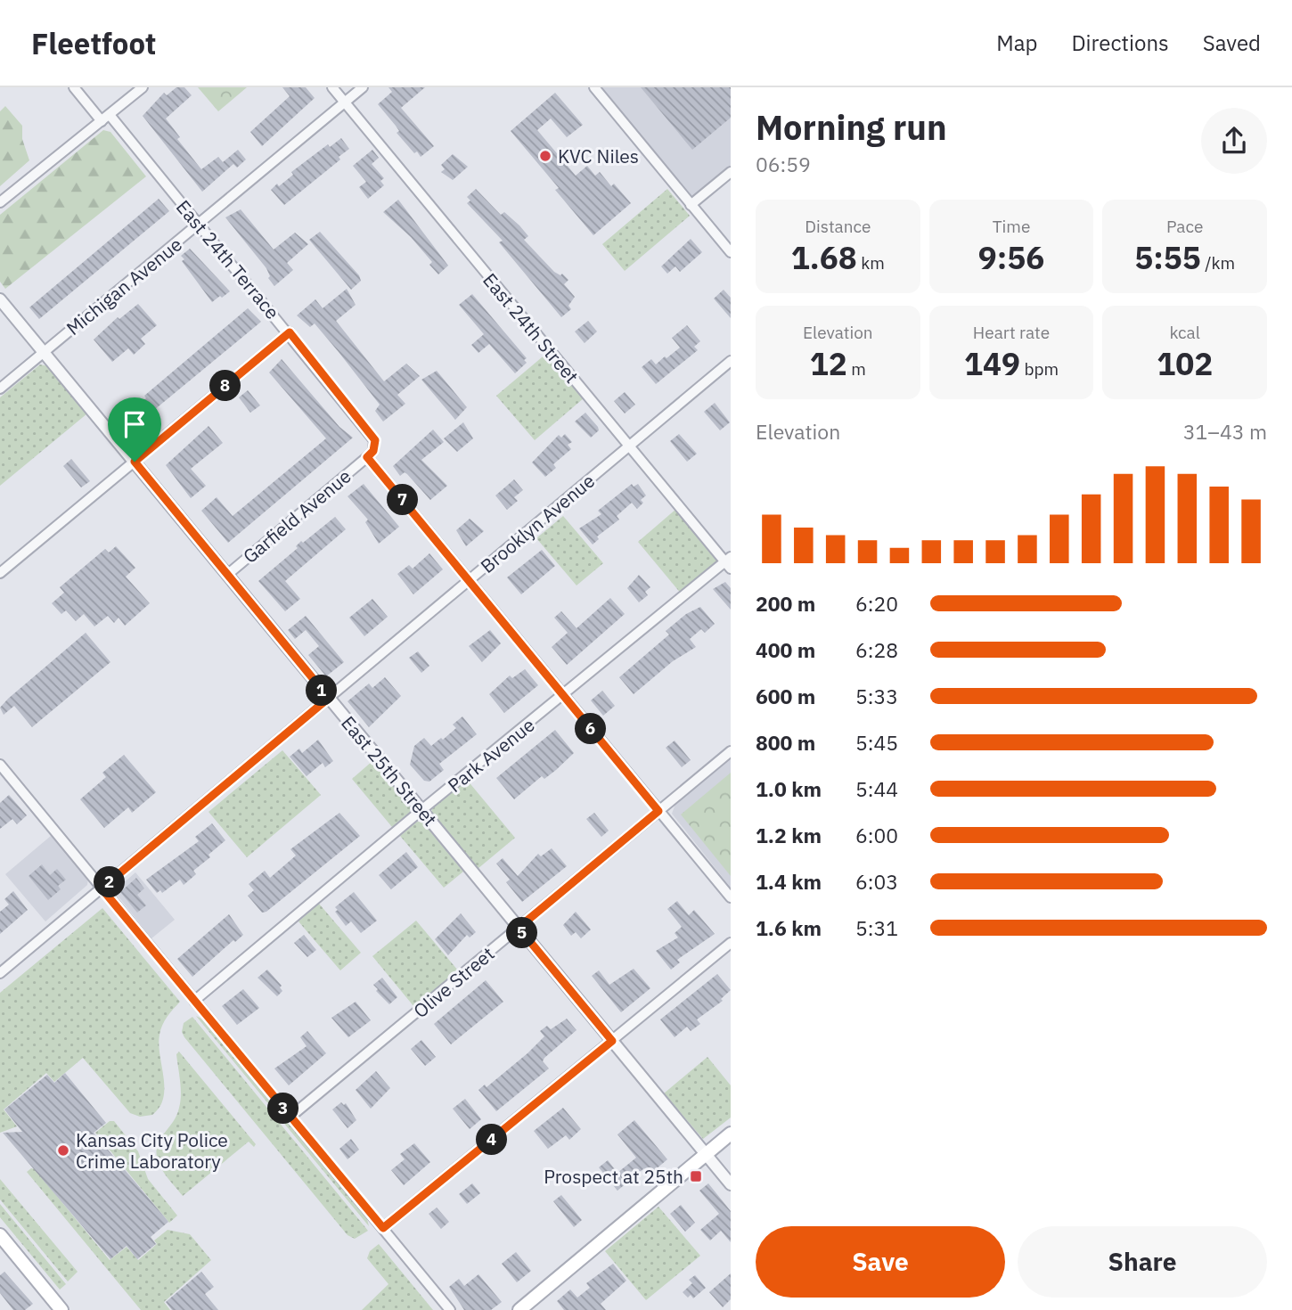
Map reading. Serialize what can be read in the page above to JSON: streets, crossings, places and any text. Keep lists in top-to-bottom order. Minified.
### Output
{"streets":{"street":["East 24th Terrace","Michigan Avenue","East 24th Street","Garfield Avenue","Brooklyn Avenue","Park Avenue","East 25th Street","Olive Street"]},"crossings":[["East 24th Terrace","Michigan Avenue"],["East 24th Terrace","Garfield Avenue"],["Michigan Avenue","East 24th Street"],["Michigan Avenue","East 25th Street"],["East 24th Street","Brooklyn Avenue"],["East 24th Street","Park Avenue"],["Garfield Avenue","East 25th Street"],["Brooklyn Avenue","East 25th Street"],["Park Avenue","East 25th Street"],["East 25th Street","Olive Street"]],"places":{"other":["KVC Niles","Kansas City Police Crime Laboratory"],"transit":["Prospect at 25th"]},"page":{"header":"Fleetfoot","nav":["Map","Directions","Saved"],"heading":["Morning run","06:59"],"stats":[["Distance","1.68 km"],["Time","9:56"],["Pace","5:55 /km"],["Elevation","12 m"],["Heart rate","149 bpm"],["kcal","102"]],"pins":["8","7","1","6","2","5","3","4"],"chart":["Elevation","31–43 m"],"list":[{"name":"200 m","note":"6:20"},{"name":"400 m","note":"6:28"},{"name":"600 m","note":"5:33"},{"name":"800 m","note":"5:45"},{"name":"1.0 km","note":"5:44"},{"name":"1.2 km","note":"6:00"},{"name":"1.4 km","note":"6:03"},{"name":"1.6 km","note":"5:31"}],"buttons":["Save","Share"]}}
